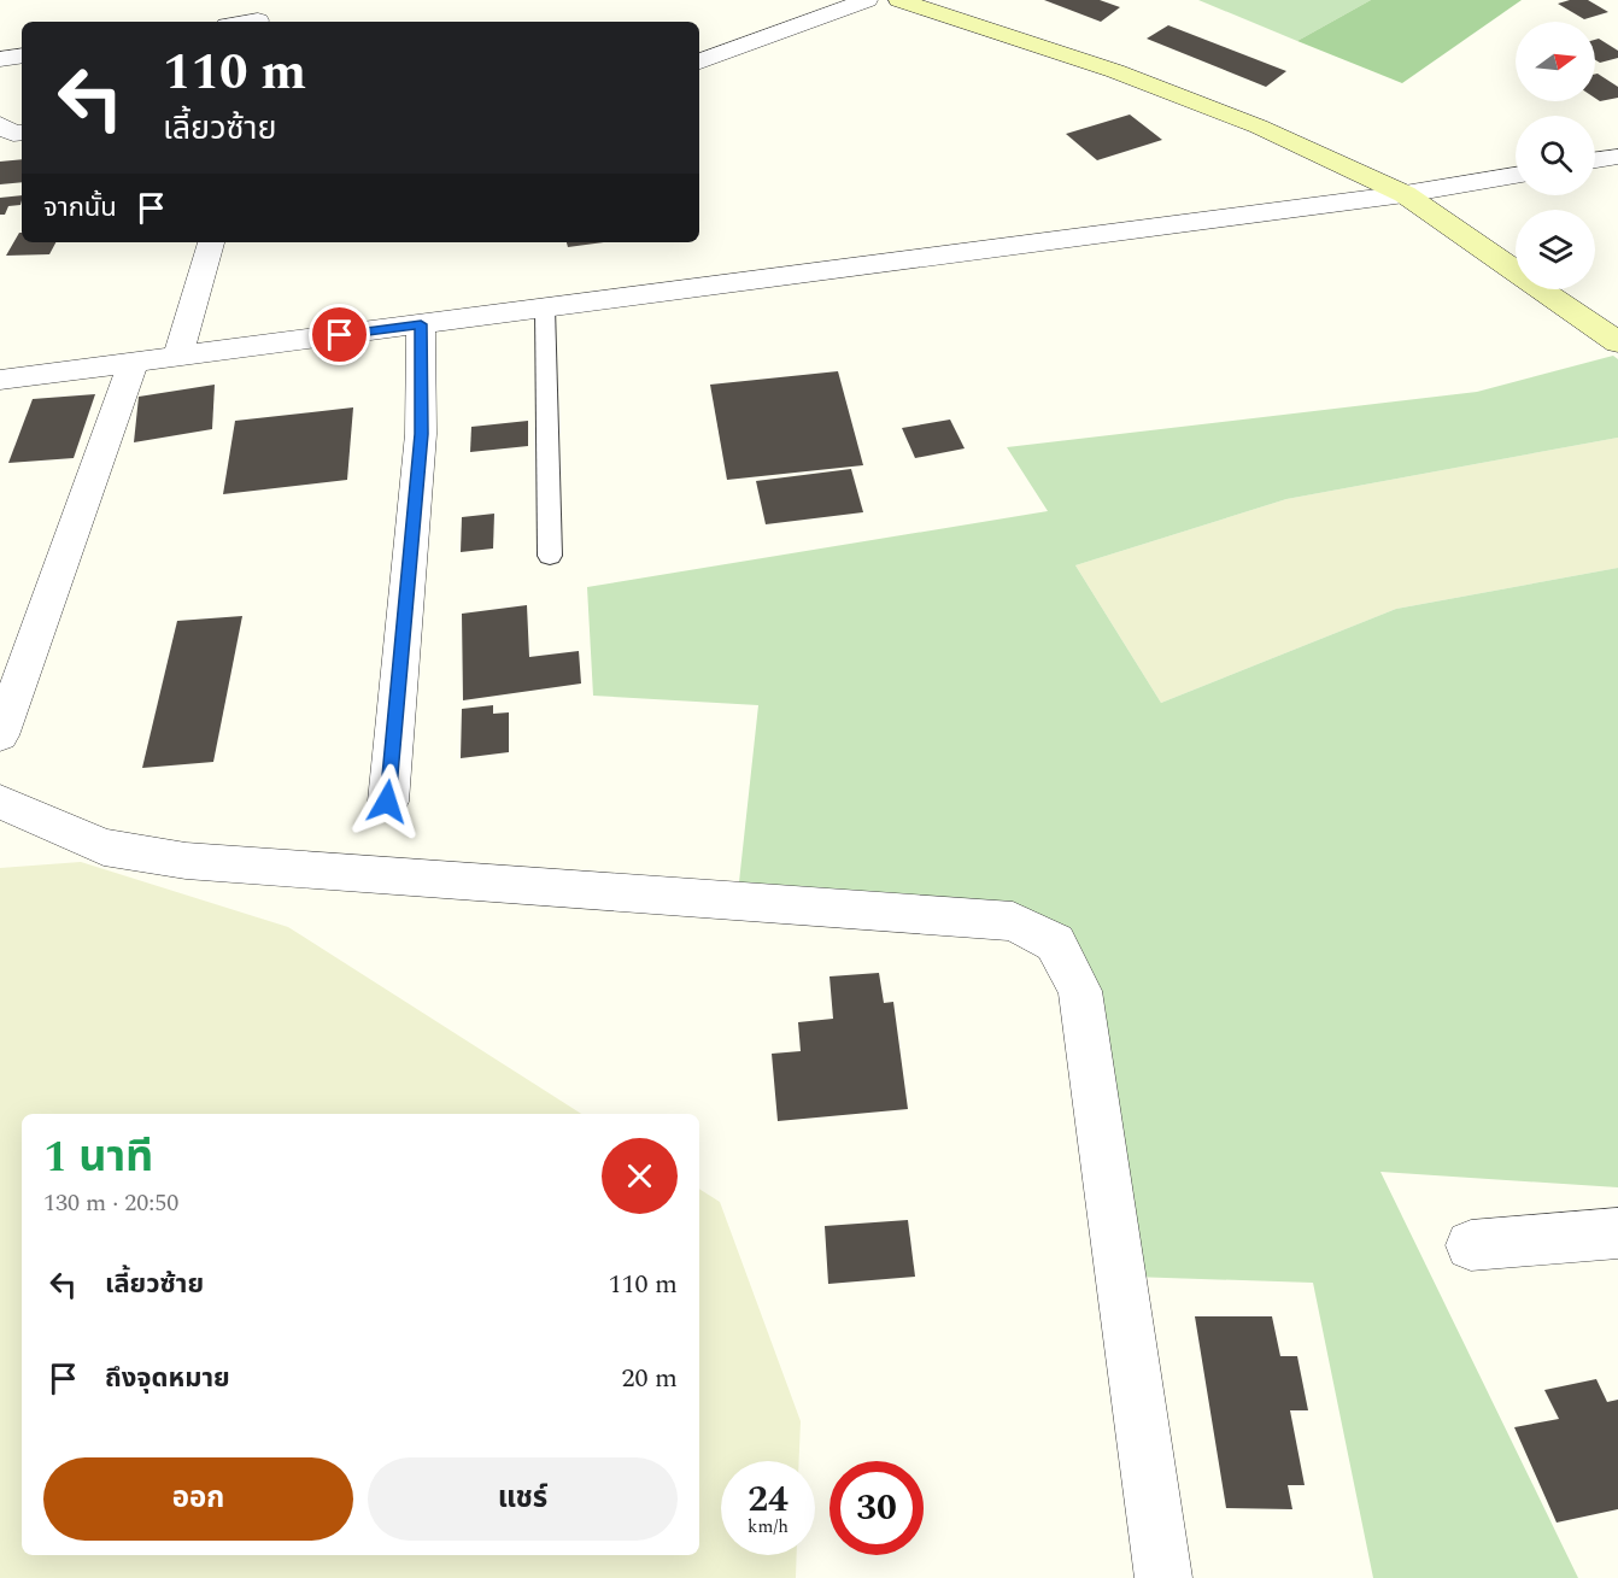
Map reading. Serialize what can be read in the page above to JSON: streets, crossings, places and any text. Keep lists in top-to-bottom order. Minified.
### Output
{"north":"right","page":{"turn":["110 m","เลี้ยวซ้าย"],"then":"จากนั้น","heading":["1 นาที","130 m · 20:50"],"list":[{"name":"เลี้ยวซ้าย","value":"110 m"},{"name":"ถึงจุดหมาย","value":"20 m"}],"buttons":["ออก","แชร์"],"speed":"24 km/h","limit":"30"}}
